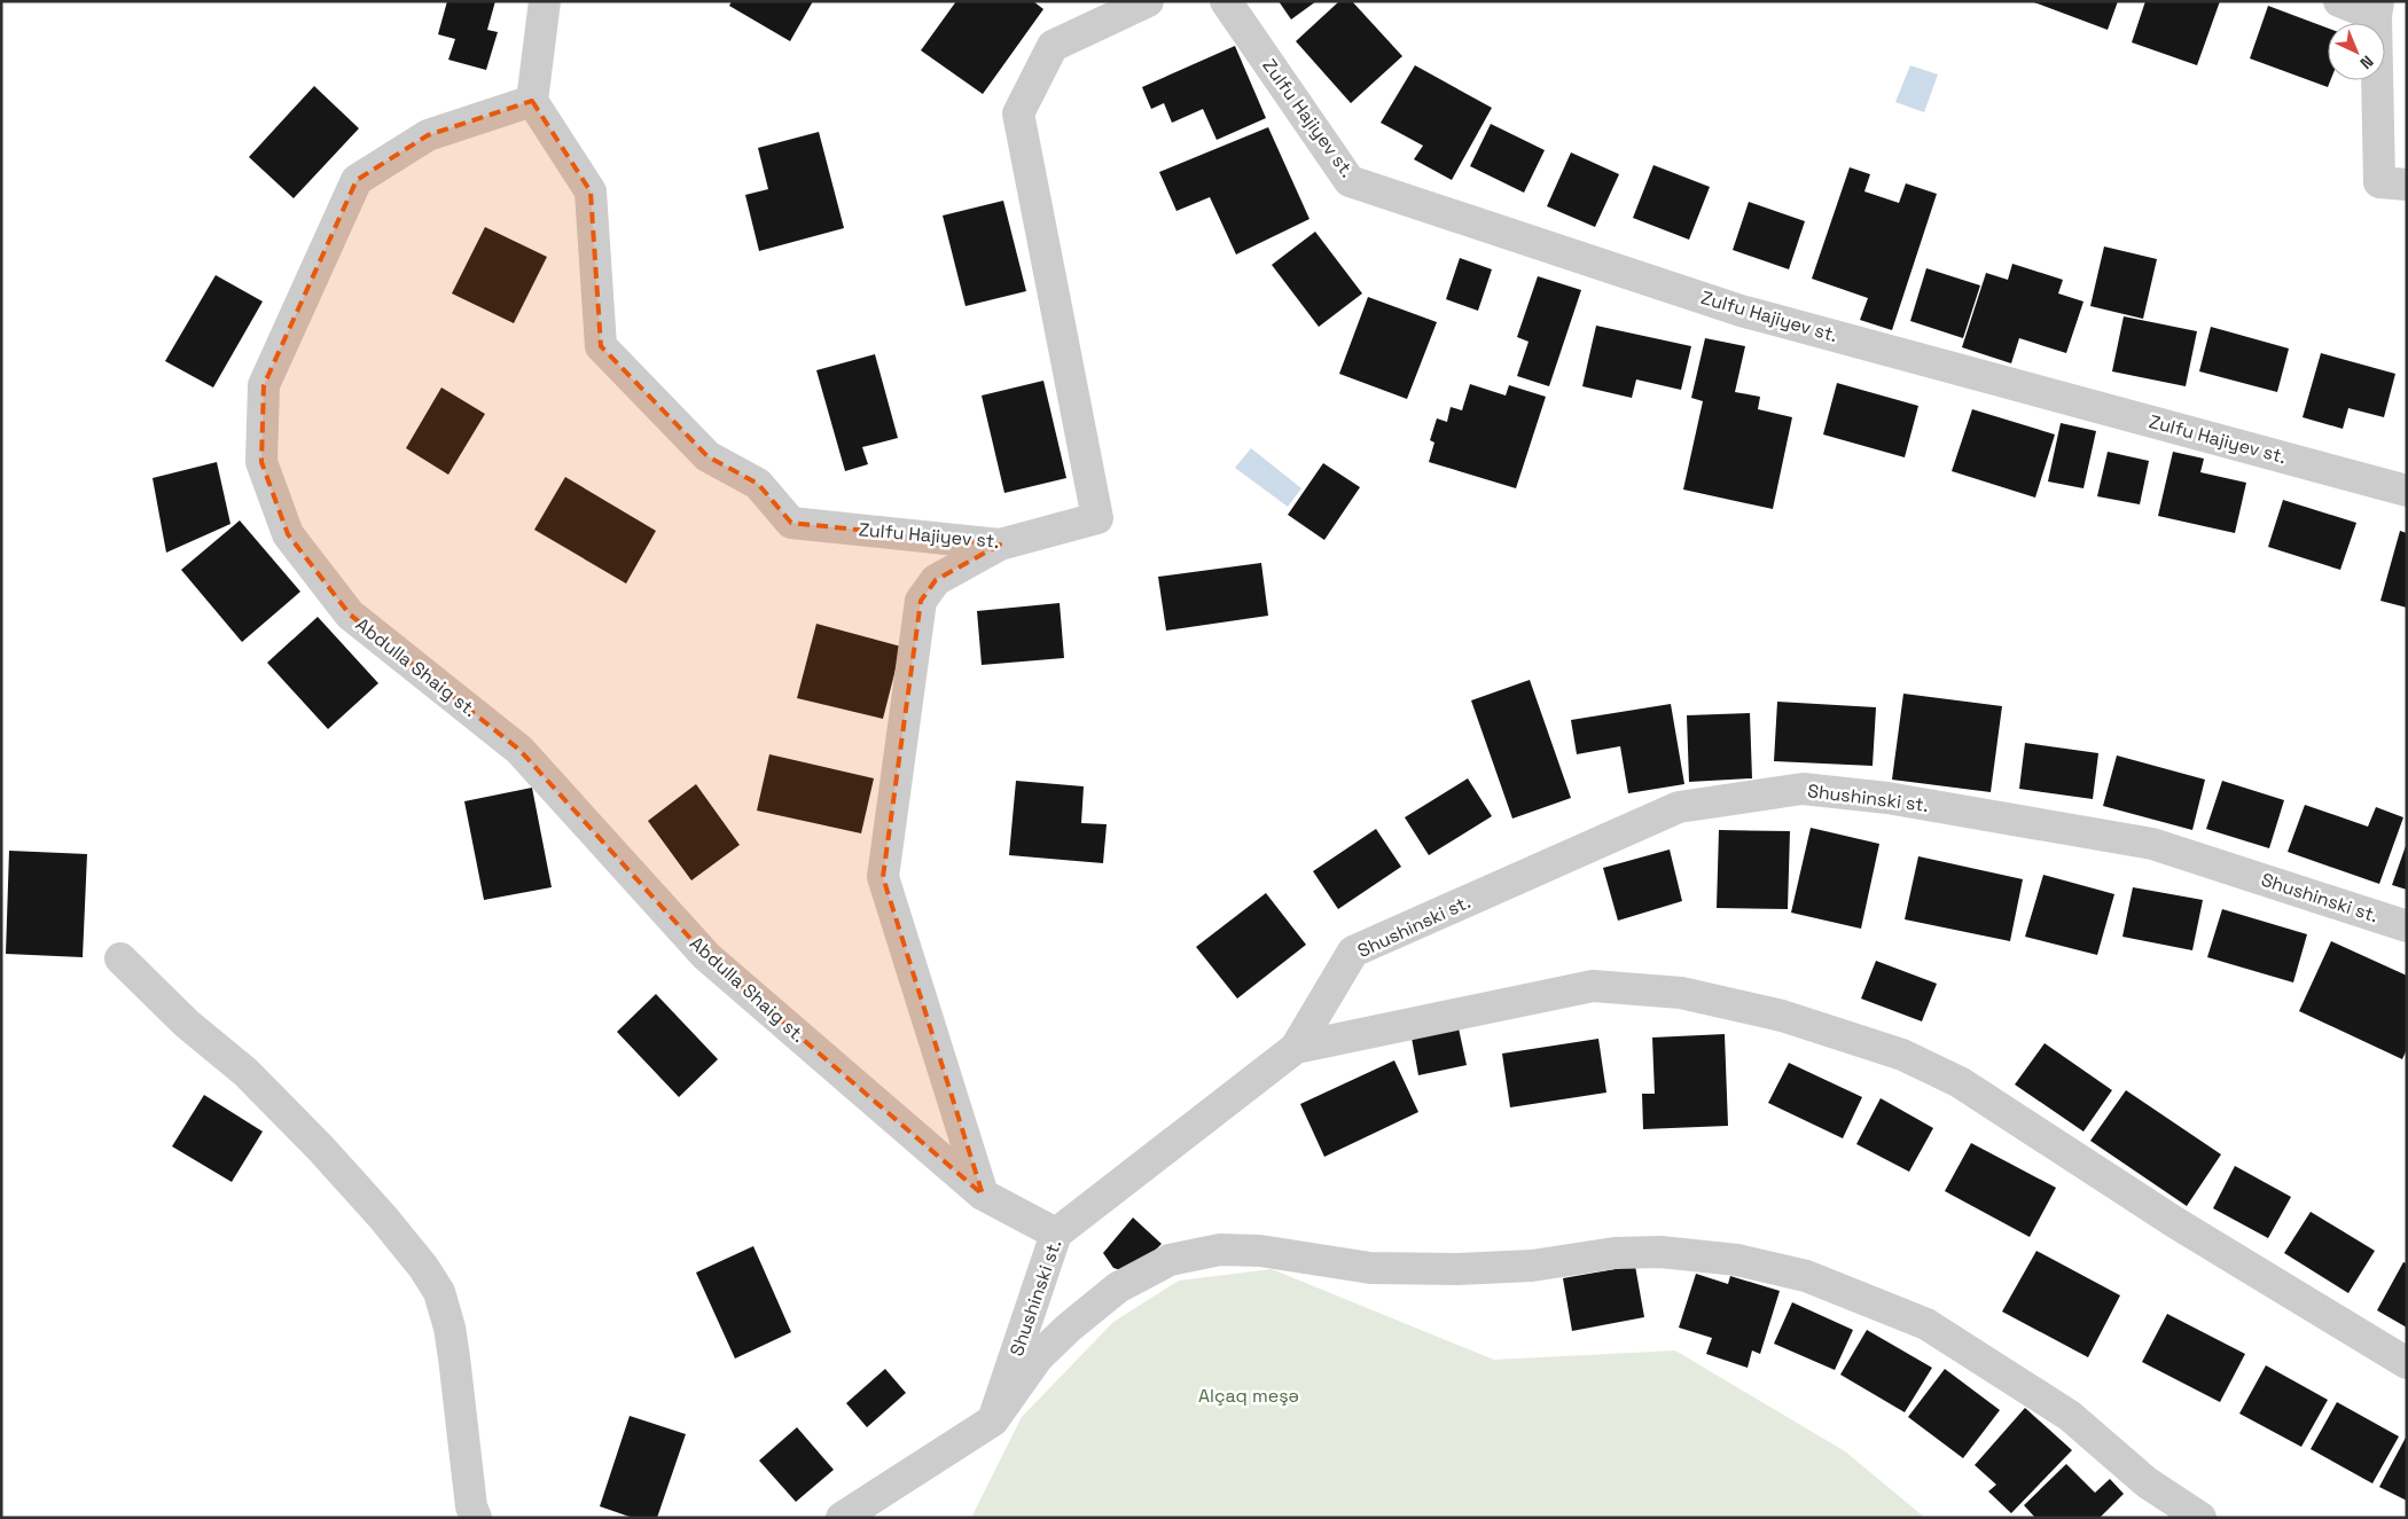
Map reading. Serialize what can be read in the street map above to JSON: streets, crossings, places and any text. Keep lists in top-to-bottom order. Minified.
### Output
{"streets":{"street":["Zulfu Hajiyev st.","Abdulla Shaig st.","Shushinski st."]},"crossings":[["Zulfu Hajiyev st.","Abdulla Shaig st."],["Abdulla Shaig st.","Shushinski st."]],"parks":["Alçaq meşə"],"north":"bottom right"}
